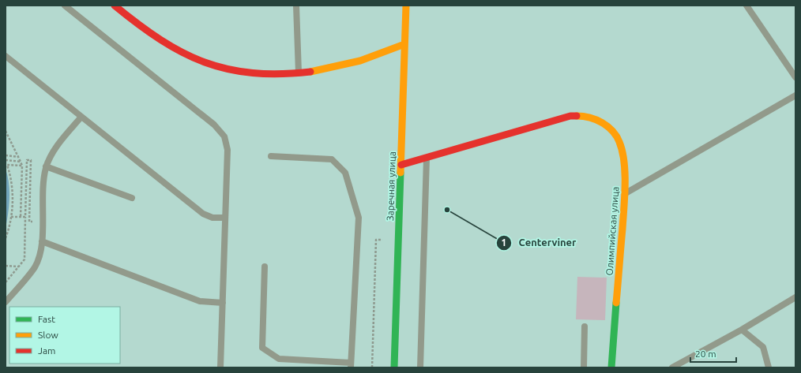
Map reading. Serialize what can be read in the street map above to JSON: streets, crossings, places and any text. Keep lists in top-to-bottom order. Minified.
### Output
{"streets":{"street":["Заречная улица","Олимпийская улица"]},"crossings":[["Заречная улица","Олимпийская улица"]],"places":["Centerviner"],"legend":["Fast","Slow","Jam"],"scale_bar":"20 m"}
